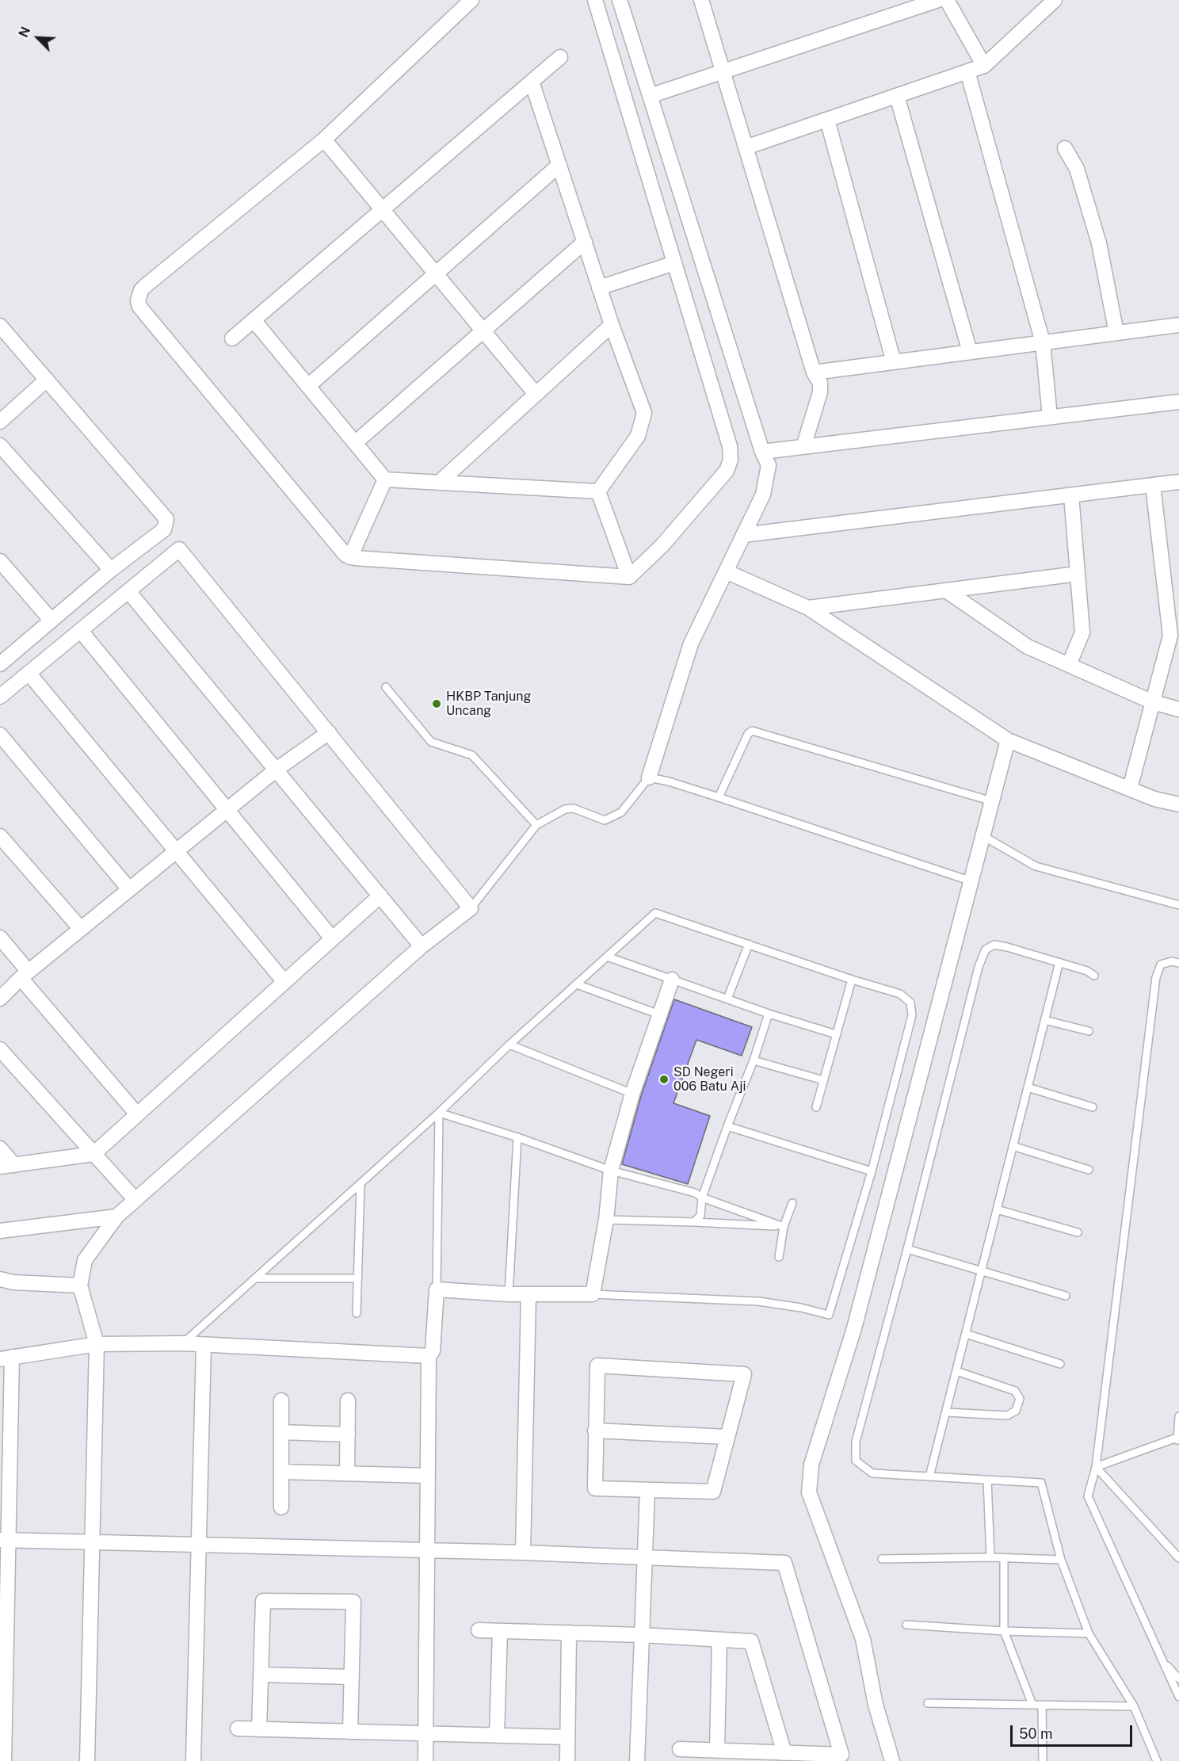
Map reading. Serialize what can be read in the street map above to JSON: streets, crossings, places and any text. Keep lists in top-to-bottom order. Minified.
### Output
{"places":["HKBP Tanjung Uncang","SD Negeri 006 Batu Aji"],"scale_bar":"50 m","north":"top left"}
